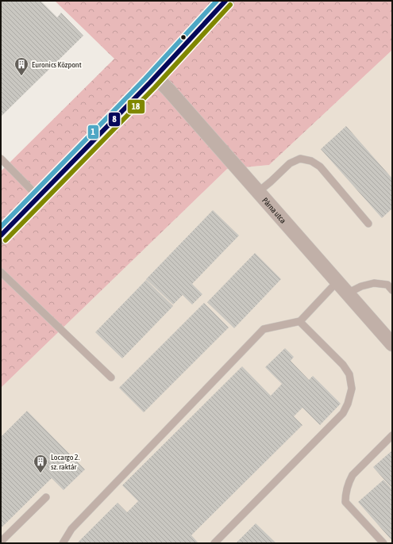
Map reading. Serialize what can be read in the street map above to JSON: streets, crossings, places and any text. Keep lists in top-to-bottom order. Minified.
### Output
{"streets":{"street":["Párna utca"]},"places":{"building":["Euronics Központ","Locargo 2. sz. raktár"]},"lines":["transit line 8","transit line 1","transit line 18"]}
